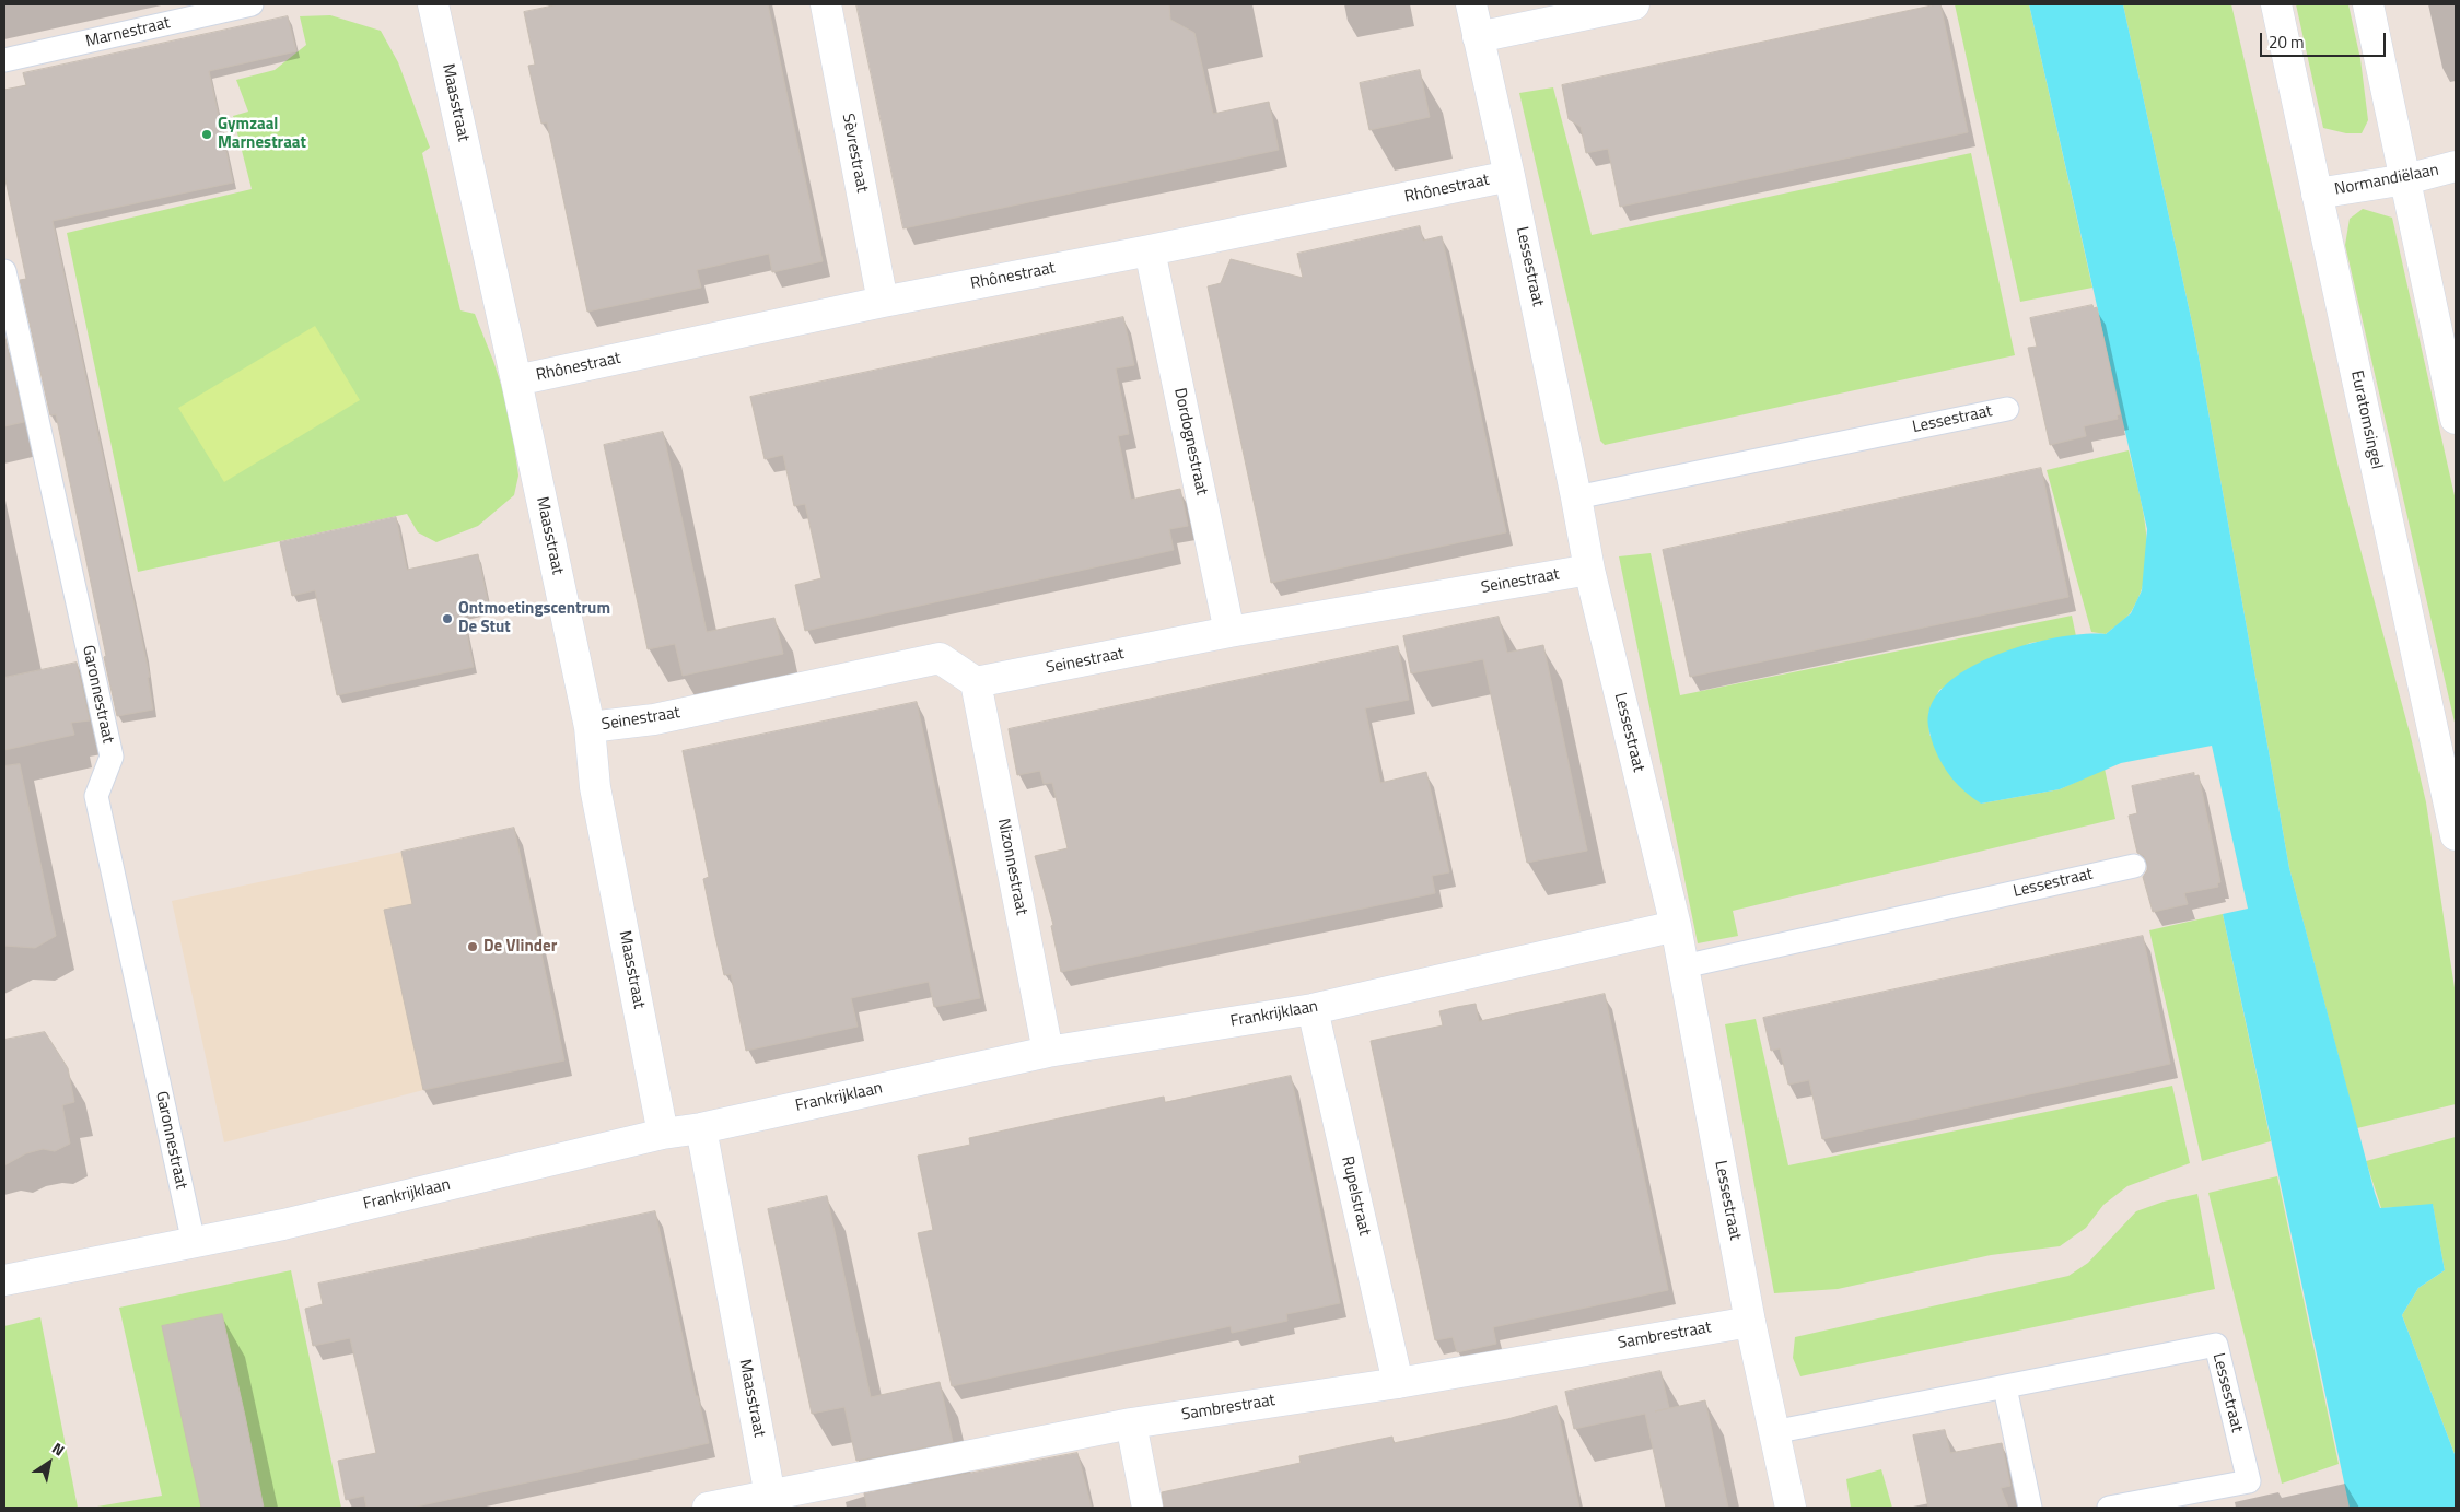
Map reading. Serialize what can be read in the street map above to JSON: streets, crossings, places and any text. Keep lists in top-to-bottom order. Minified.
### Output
{"streets":{"street":["Maasstraat","Sèvrestraat","Normandiëlaan","Rhônestraat","Lessestraat","Euratomsingel","Dordognestraat","Seinestraat","Nizonnestraat","Frankrijklaan","Rupelstraat","Sambrestraat"],"lane":["Marnestraat","Garonnestraat"]},"crossings":[["Maasstraat","Rhônestraat"],["Maasstraat","Seinestraat"],["Maasstraat","Frankrijklaan"],["Maasstraat","Sambrestraat"],["Sèvrestraat","Rhônestraat"],["Normandiëlaan","Euratomsingel"],["Rhônestraat","Lessestraat"],["Rhônestraat","Dordognestraat"],["Lessestraat","Seinestraat"],["Lessestraat","Frankrijklaan"],["Lessestraat","Sambrestraat"],["Dordognestraat","Seinestraat"],["Seinestraat","Nizonnestraat"],["Garonnestraat","Frankrijklaan"],["Nizonnestraat","Frankrijklaan"],["Frankrijklaan","Rupelstraat"],["Rupelstraat","Sambrestraat"]],"places":["Gymzaal Marnestraat","Ontmoetingscentrum De Stut","De Vlinder"],"scale_bar":"20 m","north":"top right"}
